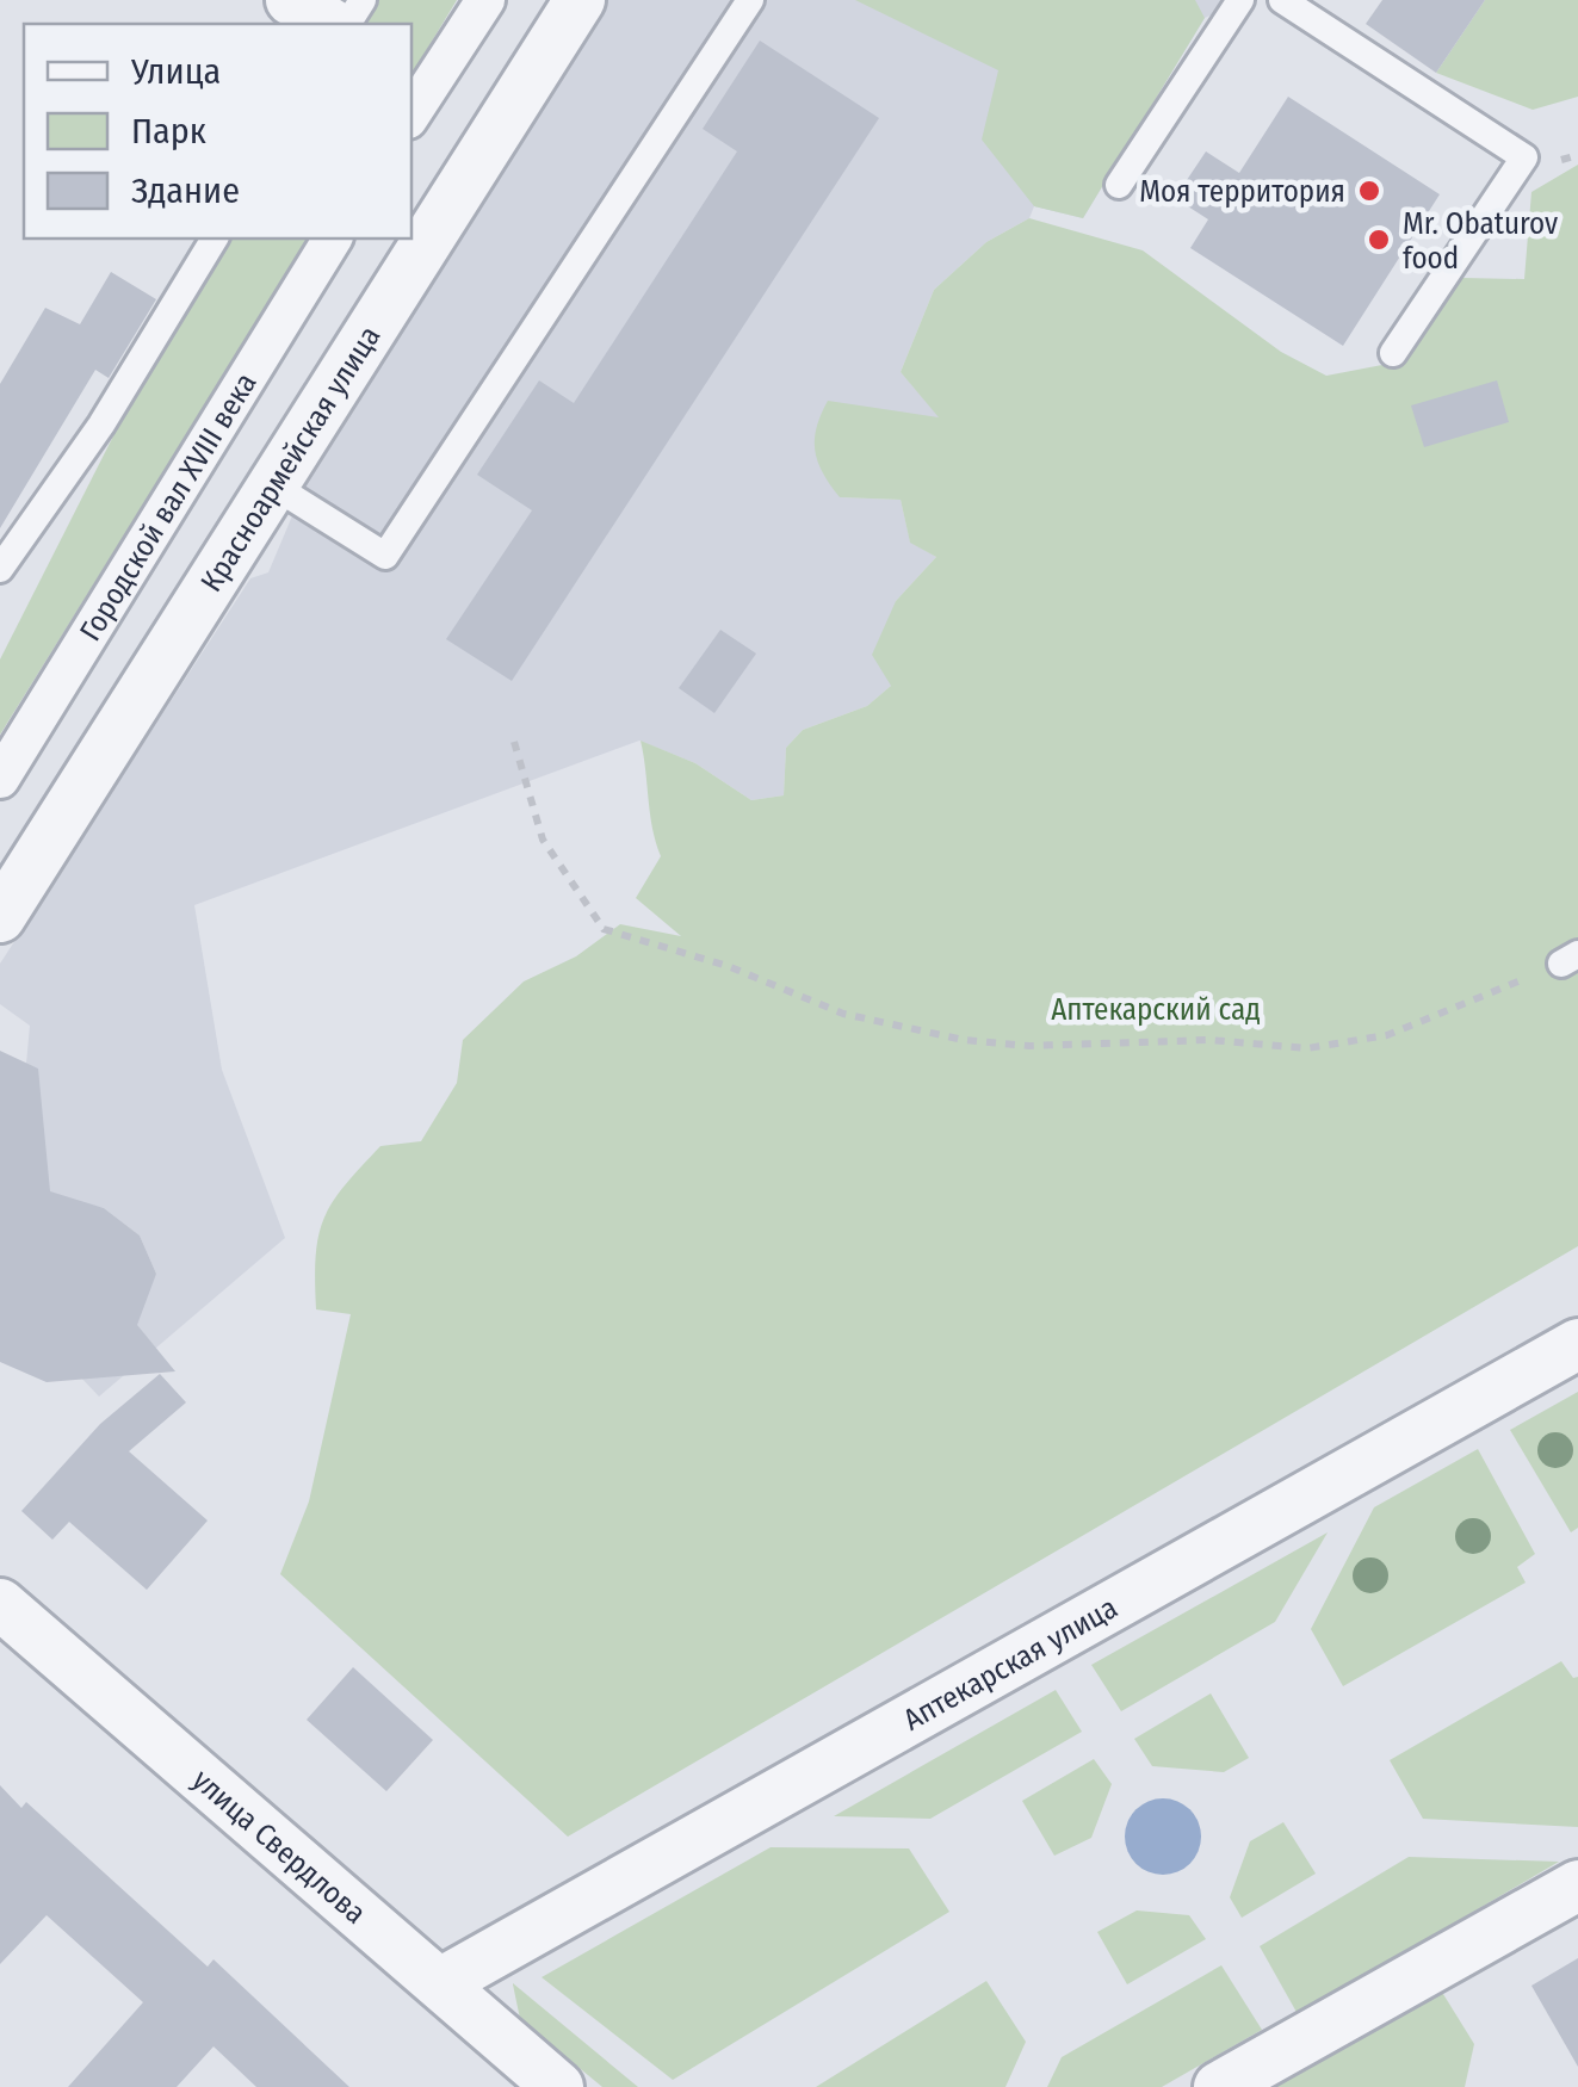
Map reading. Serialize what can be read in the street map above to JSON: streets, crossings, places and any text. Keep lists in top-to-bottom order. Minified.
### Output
{"streets":{"street":["Красноармейская улица","Городской вал XVIII века","Аптекарская улица","улица Свердлова"]},"crossings":[["Аптекарская улица","улица Свердлова"]],"parks":["Аптекарский сад"],"places":["Моя территория","Mr. Obaturov food"],"legend":["Улица","Парк","Здание"]}
